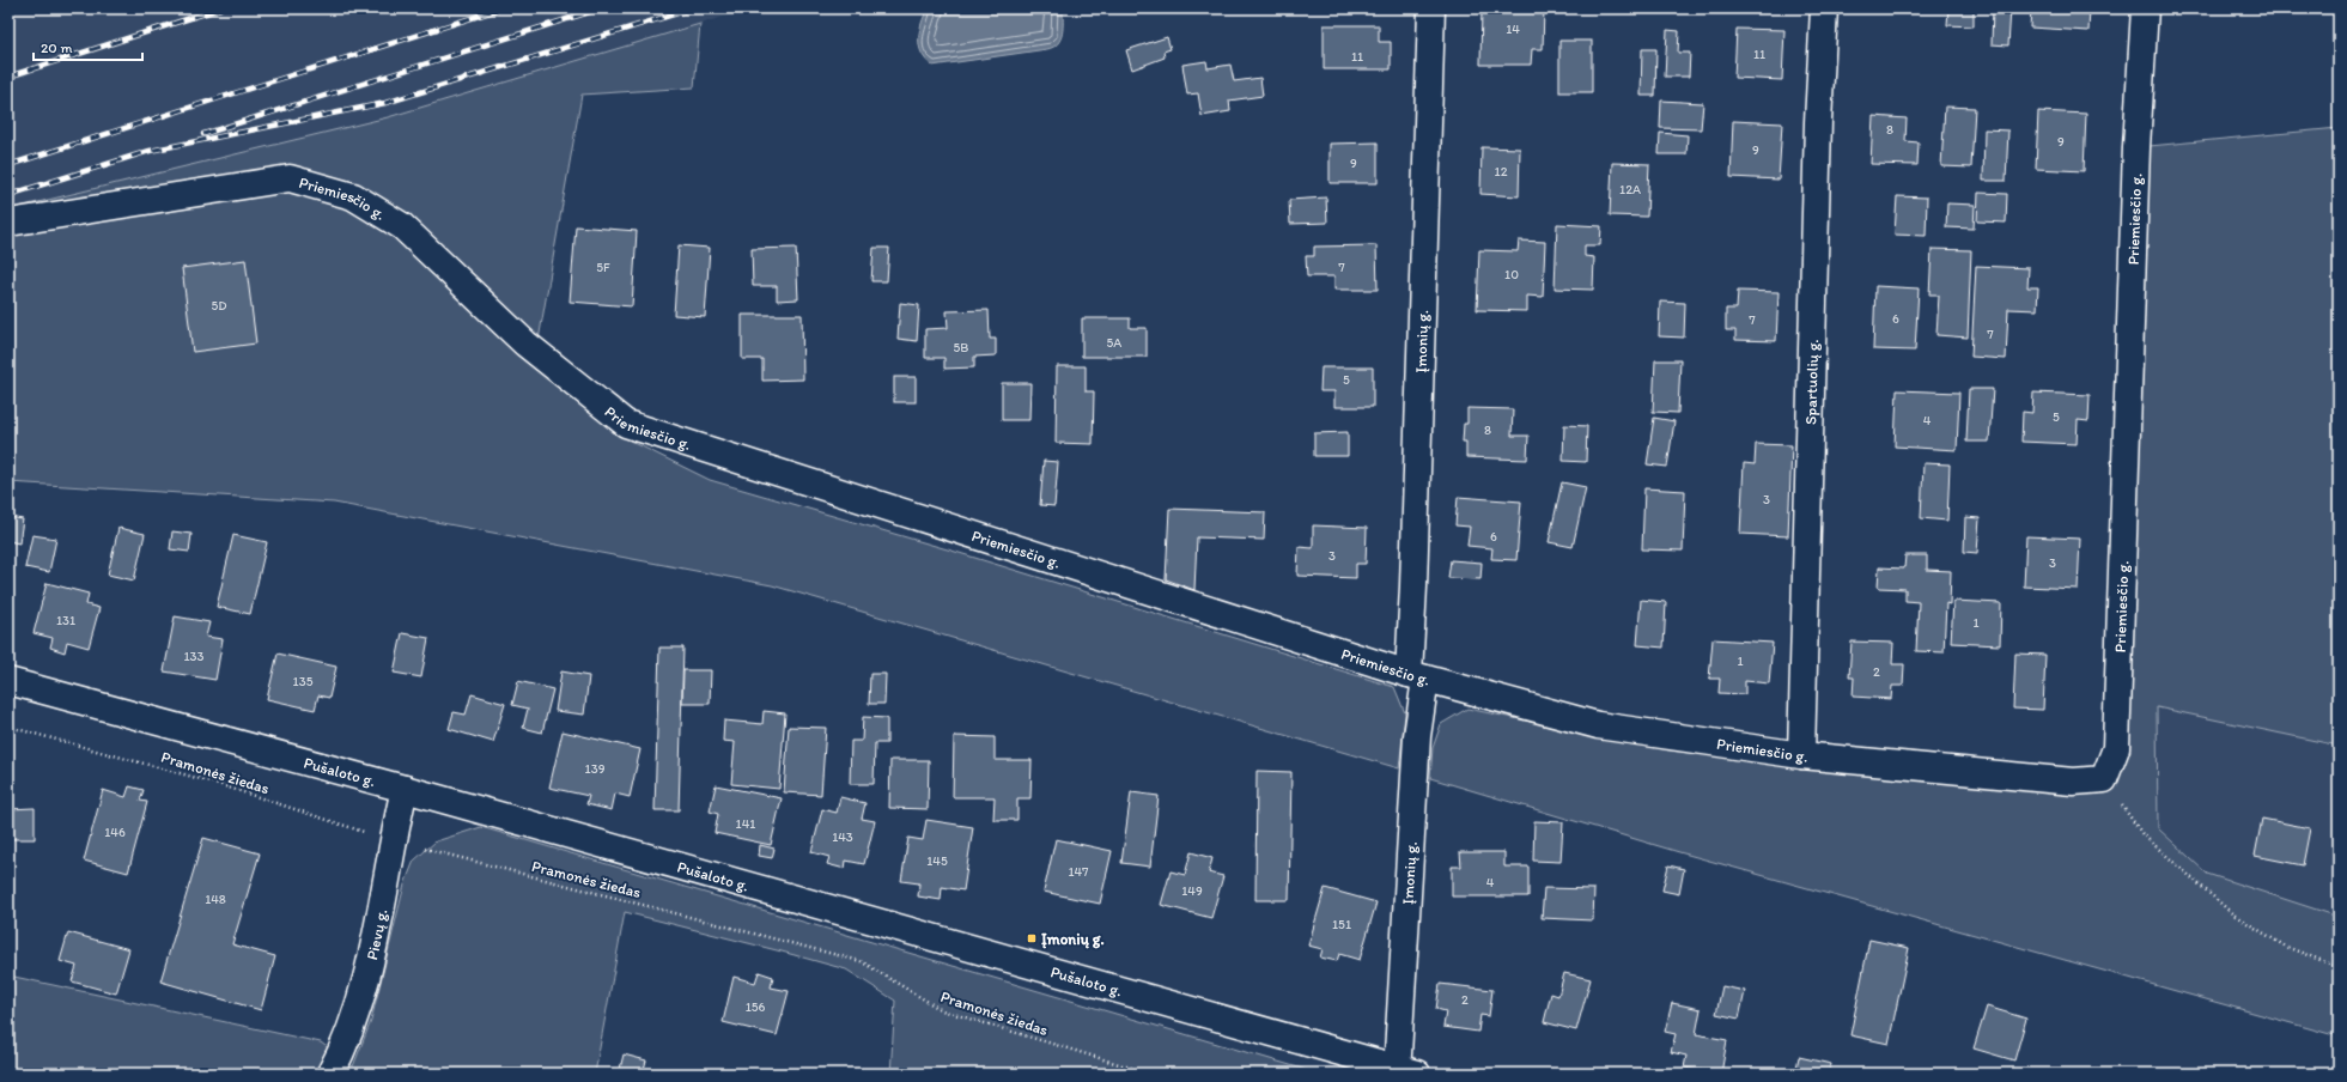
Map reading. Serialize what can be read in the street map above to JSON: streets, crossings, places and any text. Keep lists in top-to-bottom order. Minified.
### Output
{"streets":{"street":["Priemiesčio g.","Įmonių g.","Spartuolių g.","Pušaloto g.","Pievų g."],"path":["Pramonės žiedas"]},"crossings":[["Priemiesčio g.","Įmonių g."],["Priemiesčio g.","Spartuolių g."],["Įmonių g.","Pušaloto g."],["Pušaloto g.","Pievų g."],["Pramonės žiedas","Pievų g."]],"places":{"transit":["Įmonių g."]},"house_numbers":["14","11","11","8","9","9","9","12","12A","5F","7","10","5D","6","7","7","5A","5B","5","5","4","8","3","6","3","3","131","1","133","1","2","135","139","141","146","143","145","147","4","149","148","151","2","156"],"scale_bar":"20 m"}
